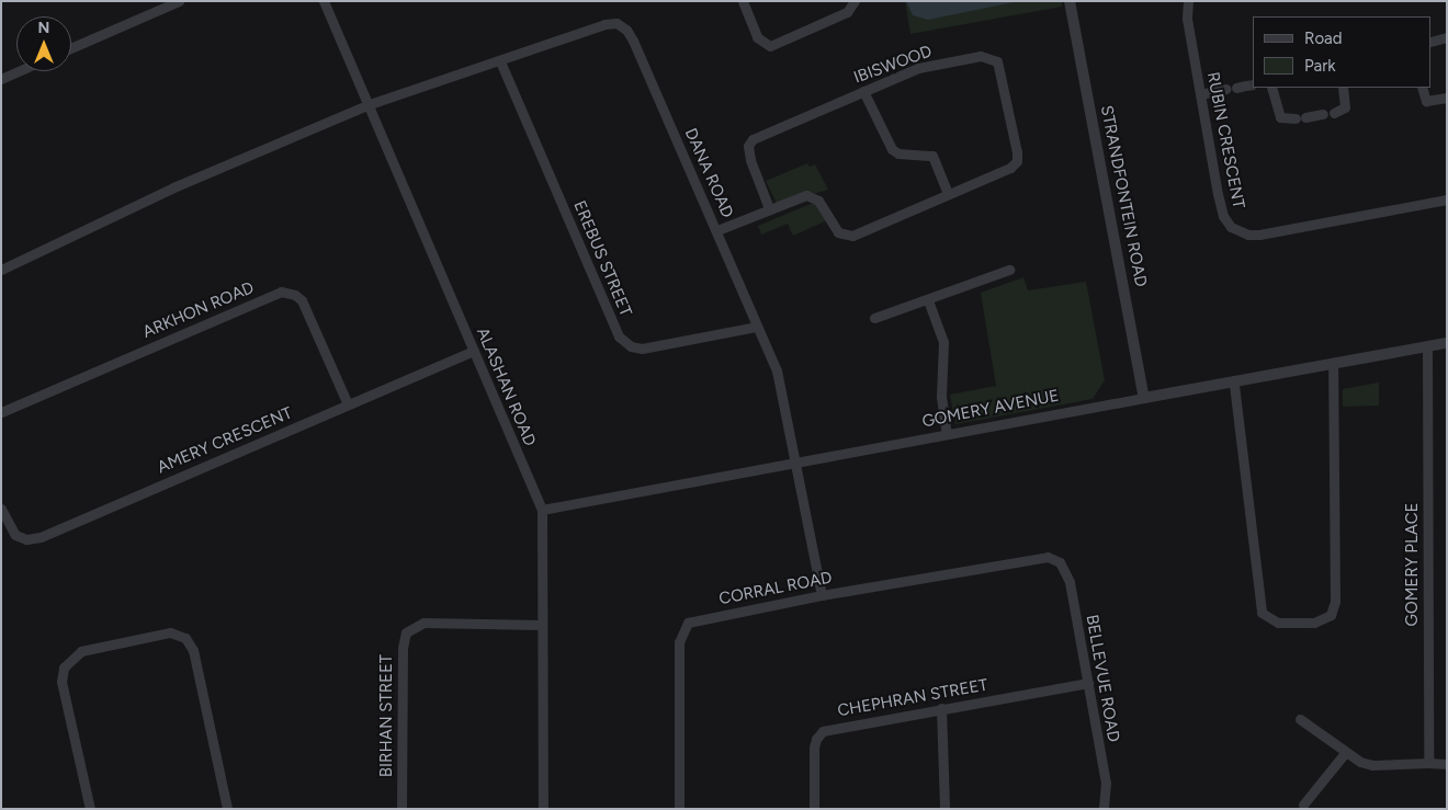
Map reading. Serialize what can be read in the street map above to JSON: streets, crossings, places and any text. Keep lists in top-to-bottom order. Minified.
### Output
{"streets":{"street":["IBISWOOD","RUBIN CRESCENT","DANA ROAD","STRANDFONTEIN ROAD","EREBUS STREET","ARKHON ROAD","ALASHAN ROAD","GOMERY AVENUE","AMERY CRESCENT","GOMERY PLACE","CORRAL ROAD","BELLEVUE ROAD","CHEPHRAN STREET","BIRHAN STREET"]},"crossings":[["IBISWOOD","DANA ROAD"],["DANA ROAD","EREBUS STREET"],["DANA ROAD","ALASHAN ROAD"],["DANA ROAD","GOMERY AVENUE"],["DANA ROAD","CORRAL ROAD"],["STRANDFONTEIN ROAD","GOMERY AVENUE"],["ARKHON ROAD","AMERY CRESCENT"],["ALASHAN ROAD","GOMERY AVENUE"],["ALASHAN ROAD","AMERY CRESCENT"],["ALASHAN ROAD","BIRHAN STREET"],["GOMERY AVENUE","GOMERY PLACE"],["CORRAL ROAD","BELLEVUE ROAD"],["BELLEVUE ROAD","CHEPHRAN STREET"]],"legend":["Road","Park"],"north":"top"}
